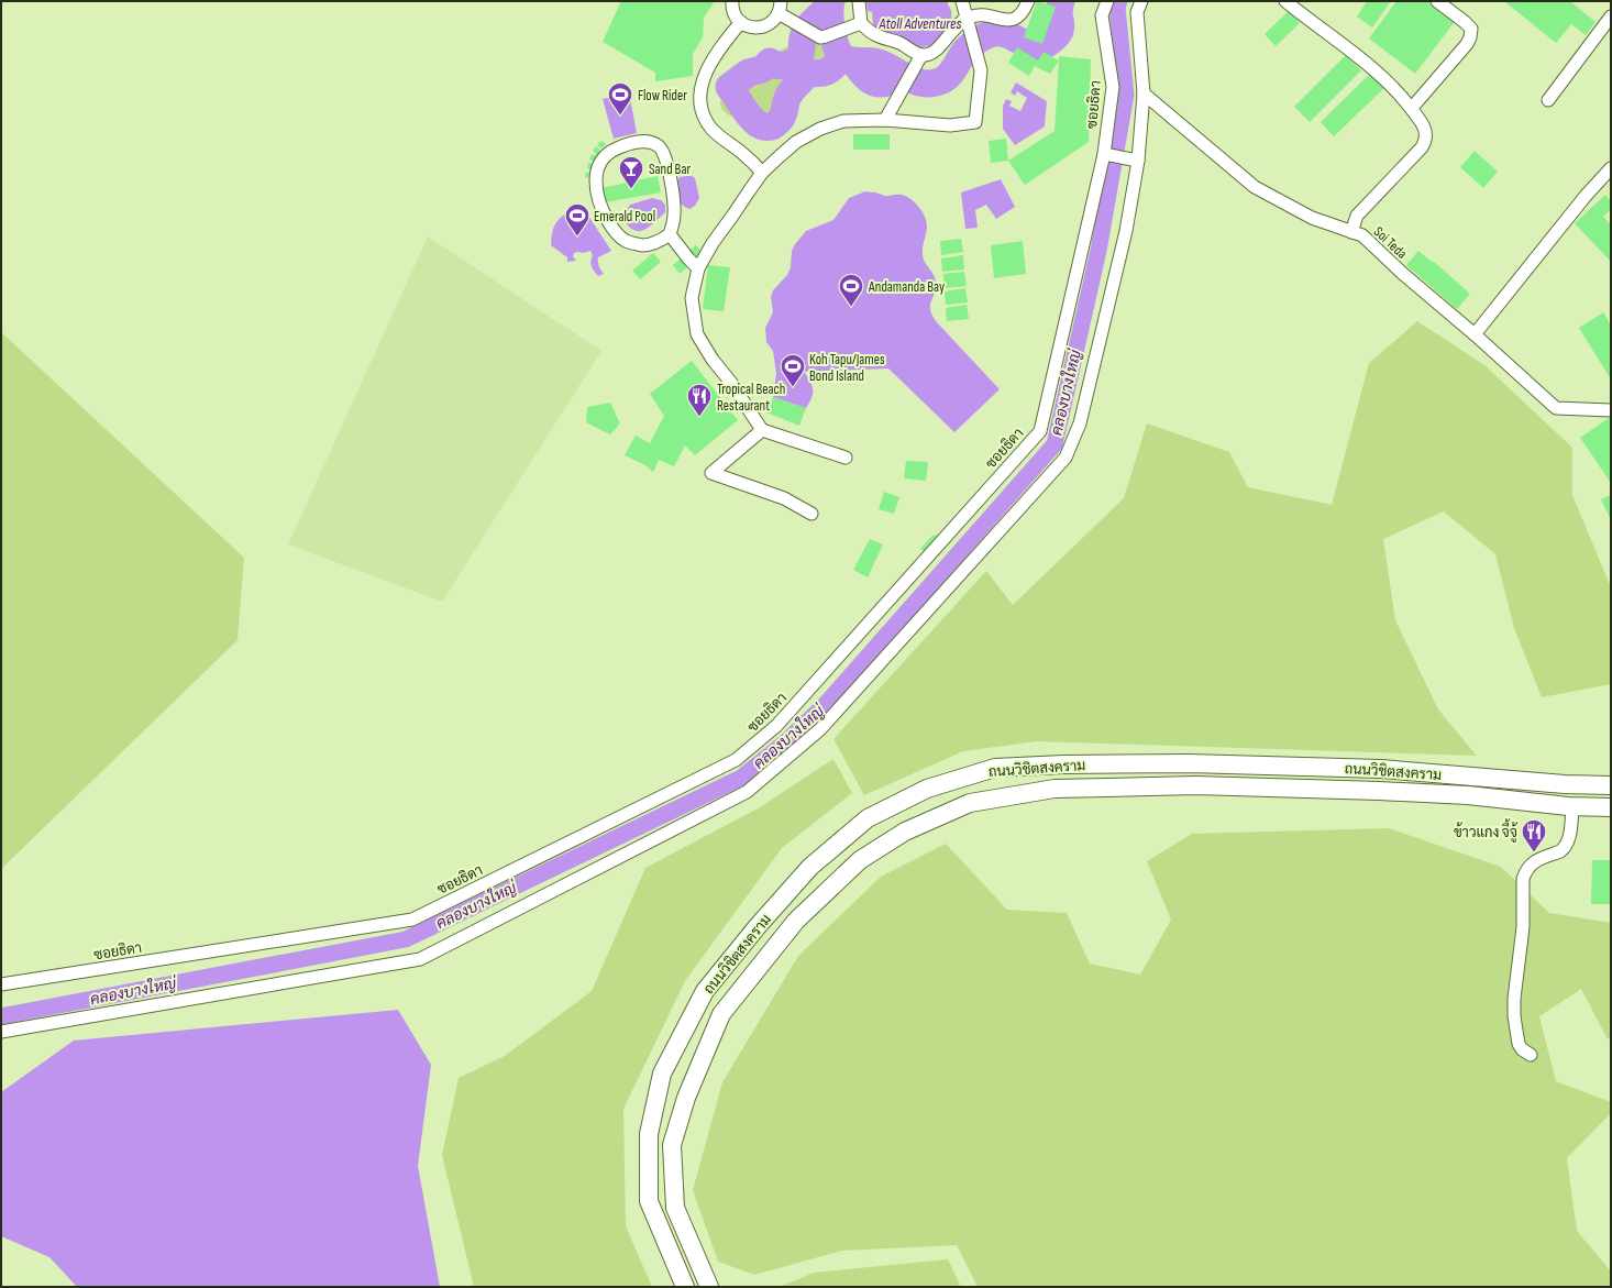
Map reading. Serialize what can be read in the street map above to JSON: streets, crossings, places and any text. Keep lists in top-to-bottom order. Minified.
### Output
{"streets":{"main road":["ถนนวิชิตสงคราม"],"street":["ซอยธิดา","Soi Teda"]},"water":["Atoll Adventures","คลองบางใหญ่"],"places":{"sports":["Flow Rider","Emerald Pool","Andamanda Bay","Koh Tapu/James Bond Island"],"bar":["Sand Bar"],"restaurant":["Tropical Beach Restaurant","ข้าวแกง จี้จู้"]}}
